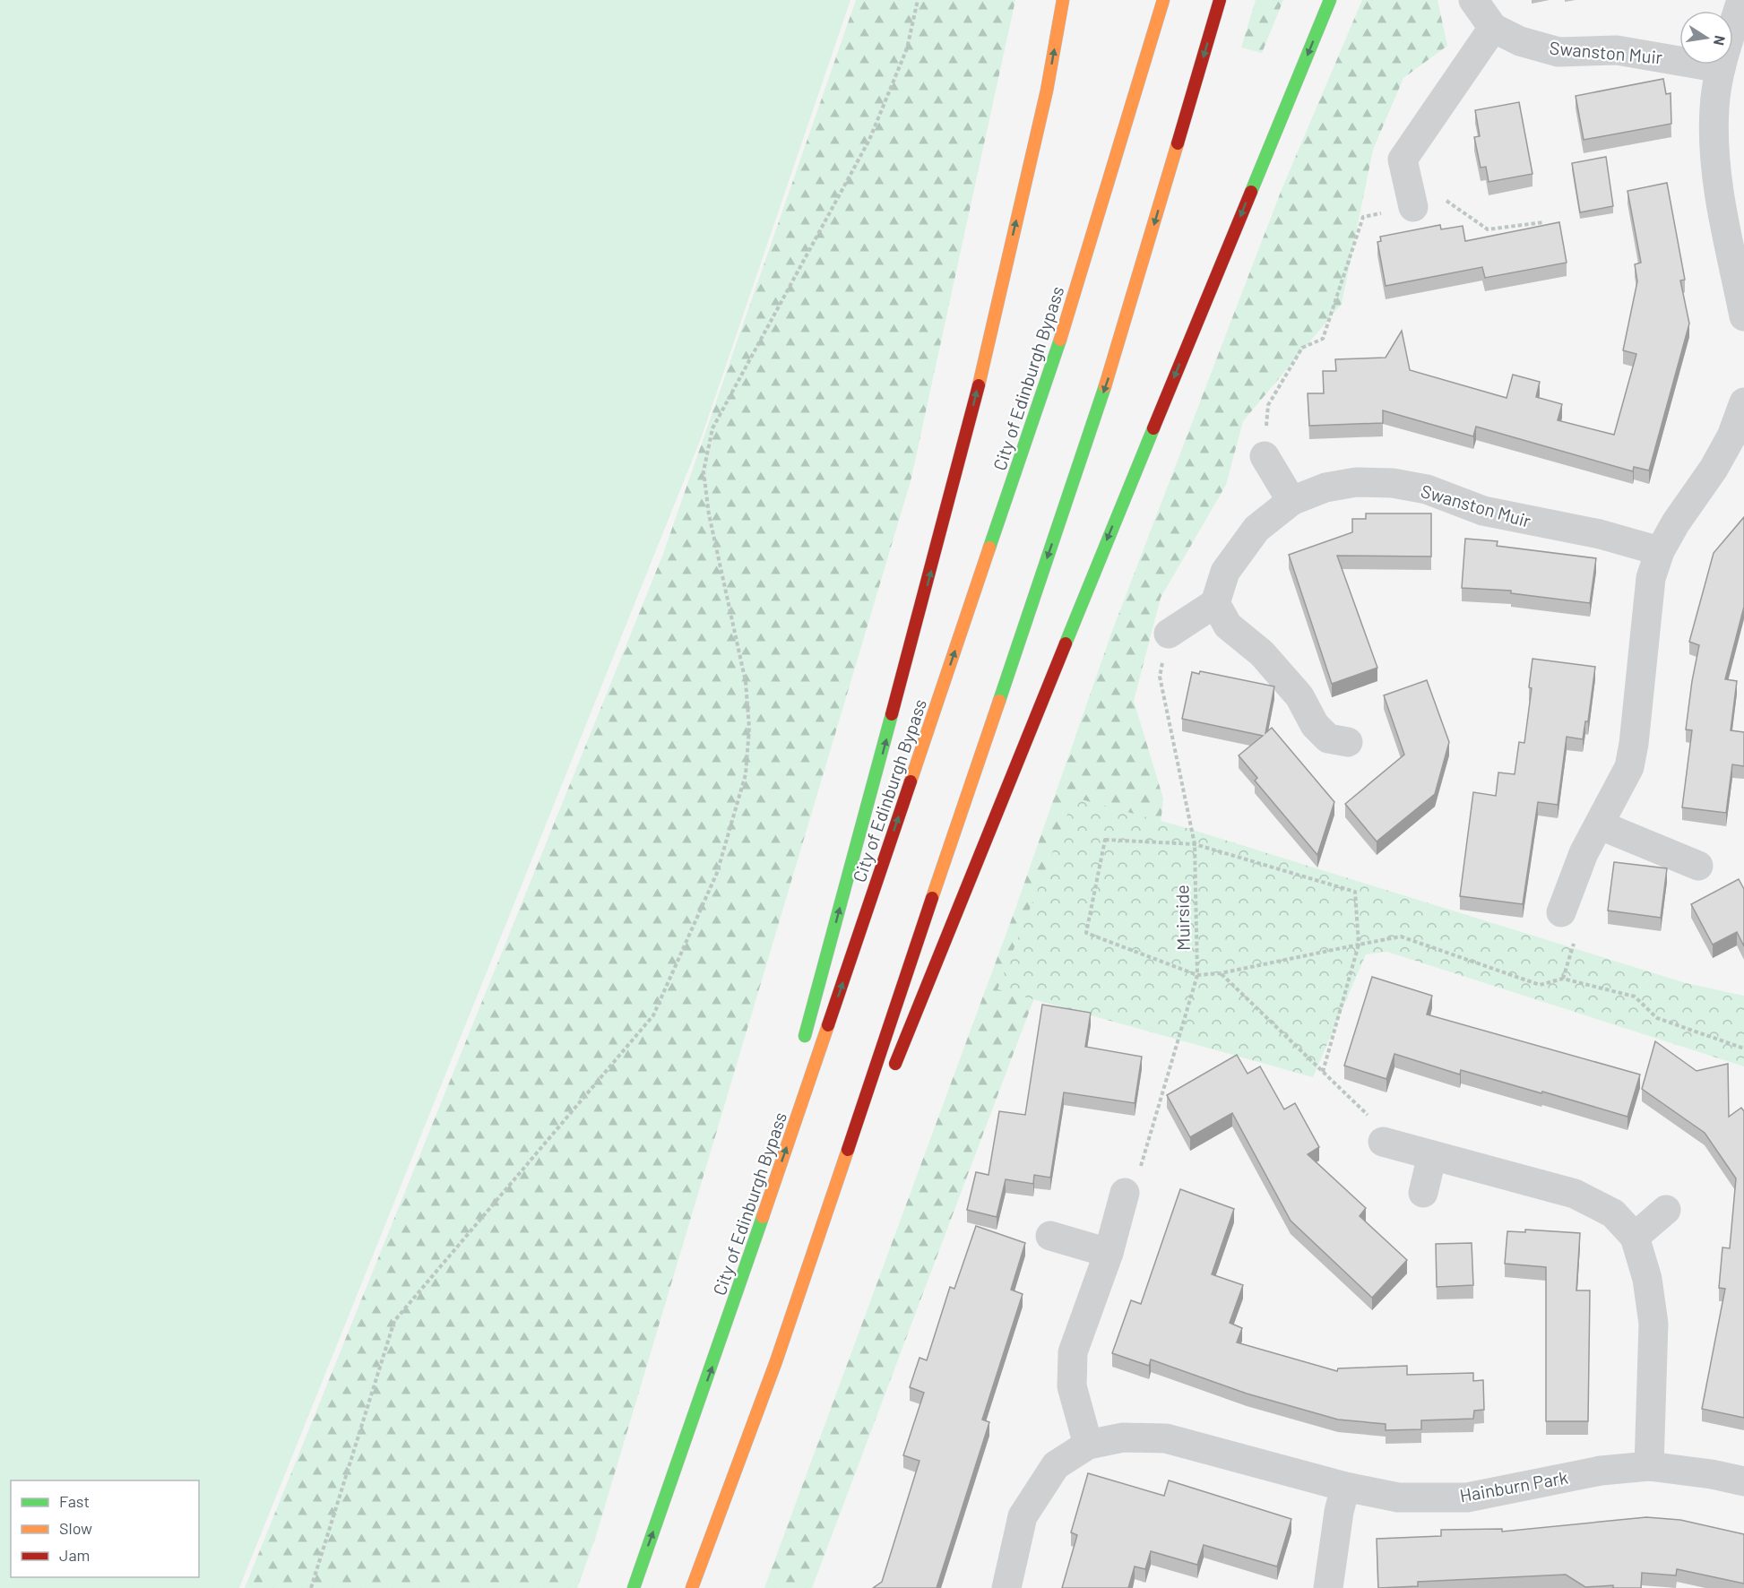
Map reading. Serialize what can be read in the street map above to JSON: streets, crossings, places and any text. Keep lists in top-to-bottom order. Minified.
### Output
{"streets":{"highway":["City of Edinburgh Bypass"],"street":["Swanston Muir","Hainburn Park"],"path":["Muirside"]},"legend":["Fast","Slow","Jam"],"north":"right"}
